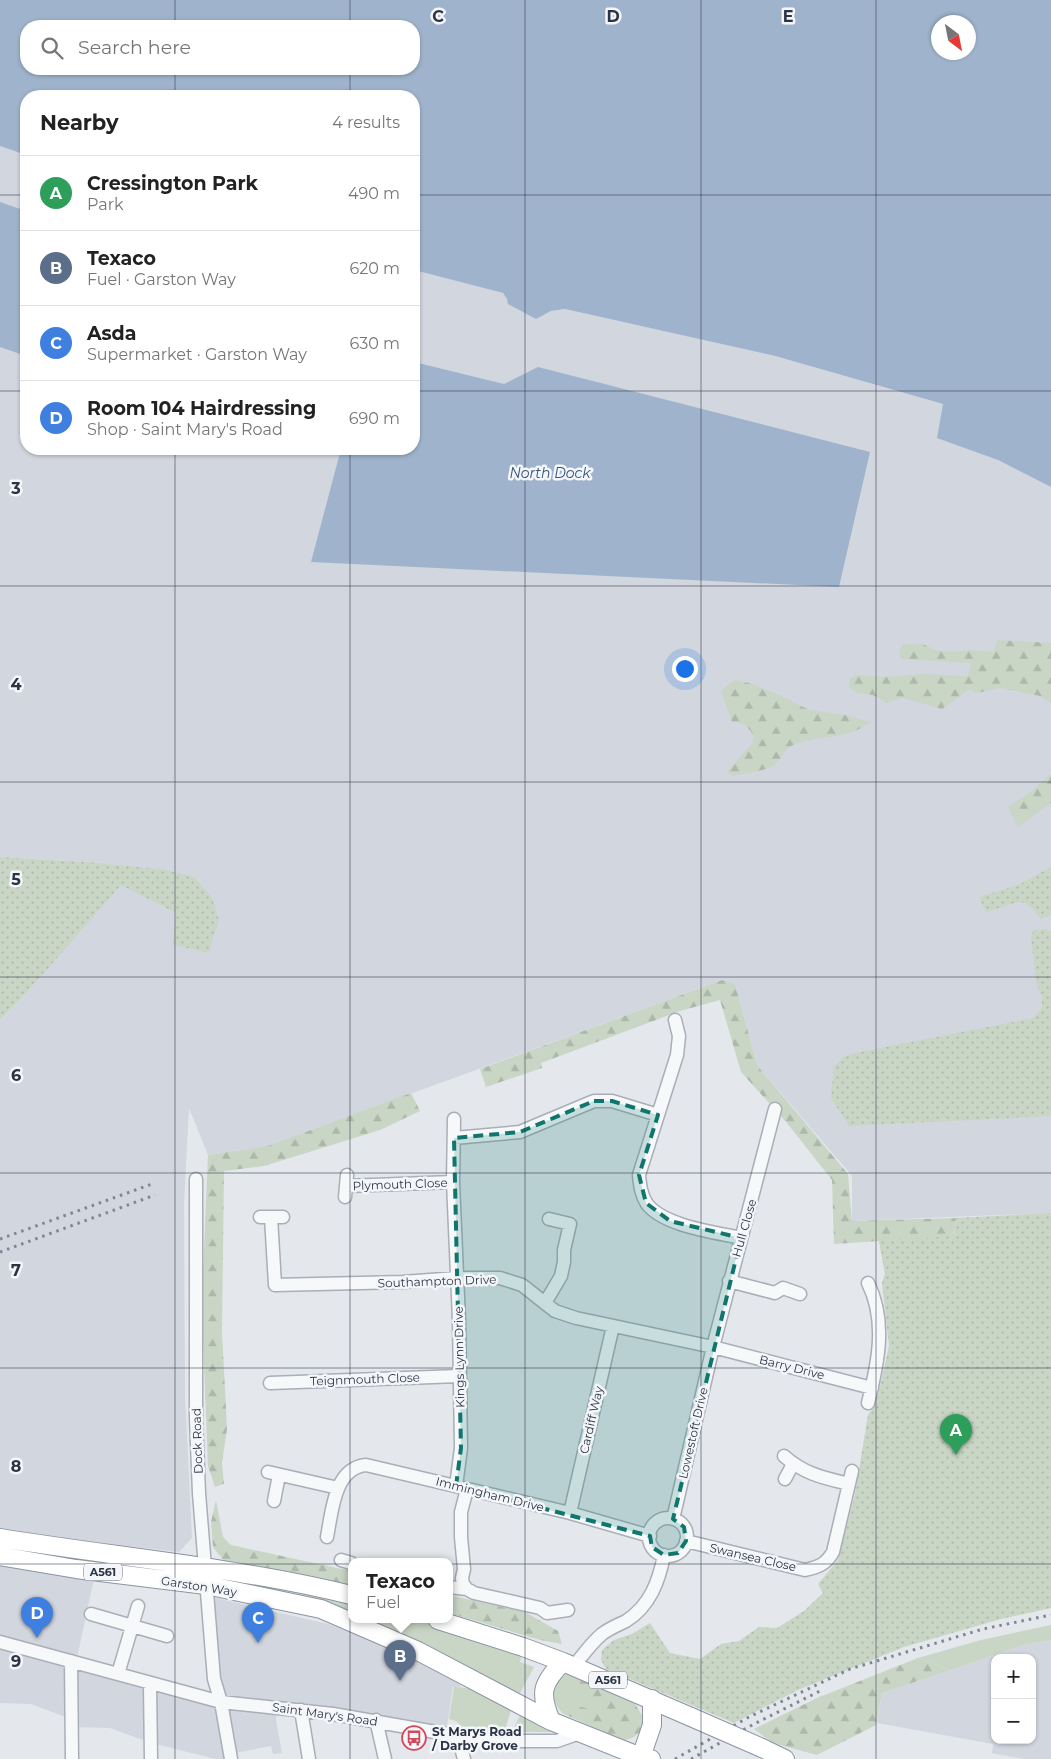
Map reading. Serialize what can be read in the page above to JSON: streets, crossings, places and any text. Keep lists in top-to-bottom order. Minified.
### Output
{"streets":{"highway":["A561","Garston Way"],"street":["Plymouth Close","Hull Close","Southampton Drive","Kings Lynn Drive","Barry Drive","Teignmouth Close","Cardiff Way","Lowestoft Drive","Dock Road","Immingham Drive","Swansea Close","Saint Mary's Road"]},"crossings":[["Plymouth Close","Kings Lynn Drive"],["Hull Close","Southampton Drive"],["Hull Close","Barry Drive"],["Hull Close","Lowestoft Drive"],["Southampton Drive","Kings Lynn Drive"],["Southampton Drive","Barry Drive"],["Southampton Drive","Cardiff Way"],["Southampton Drive","Lowestoft Drive"],["Kings Lynn Drive","Teignmouth Close"],["Kings Lynn Drive","Immingham Drive"],["Barry Drive","Lowestoft Drive"],["Cardiff Way","Immingham Drive"],["Lowestoft Drive","Immingham Drive"],["Lowestoft Drive","Swansea Close"],["Dock Road","Garston Way"],["Dock Road","Saint Mary's Road"],["Immingham Drive","Swansea Close"],["A561","Garston Way"],["A561","Saint Mary's Road"],["Garston Way","Saint Mary's Road"]],"water":["North Dock"],"places":{"bus stop":["St Marys Road / Darby Grove"]},"north":"bottom right","page":{"search":"Search here","heading":["Nearby","4 results"],"list":[{"mark":"A","name":"Cressington Park","note":"Park","value":"490 m"},{"mark":"B","name":"Texaco","note":"Fuel · Garston Way","value":"620 m"},{"mark":"C","name":"Asda","note":"Supermarket · Garston Way","value":"630 m"},{"mark":"D","name":"Room 104 Hairdressing","note":"Shop · Saint Mary's Road","value":"690 m"}],"pins":["A","D","C","B"],"popup":["Texaco","Fuel"],"map_buttons":["+","−"]},"grid":{"columns":["C","D","E"],"rows":["3","4","5","6","7","8","9"]}}
